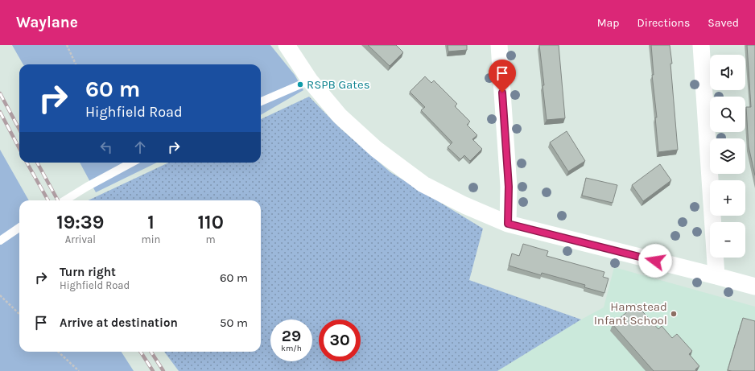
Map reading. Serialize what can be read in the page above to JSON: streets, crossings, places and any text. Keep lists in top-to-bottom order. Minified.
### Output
{"places":["RSPB Gates","Hamstead Infant School"],"page":{"header":"Waylane","nav":["Map","Directions","Saved"],"map_buttons":["+","−"],"turn":["60 m","Highfield Road"],"eta":["19:39","Arrival","1","min","110","m"],"list":[{"name":"Turn right","note":"Highfield Road","value":"60 m"},{"name":"Arrive at destination","value":"50 m"}],"speed":"29 km/h","limit":"30"}}
